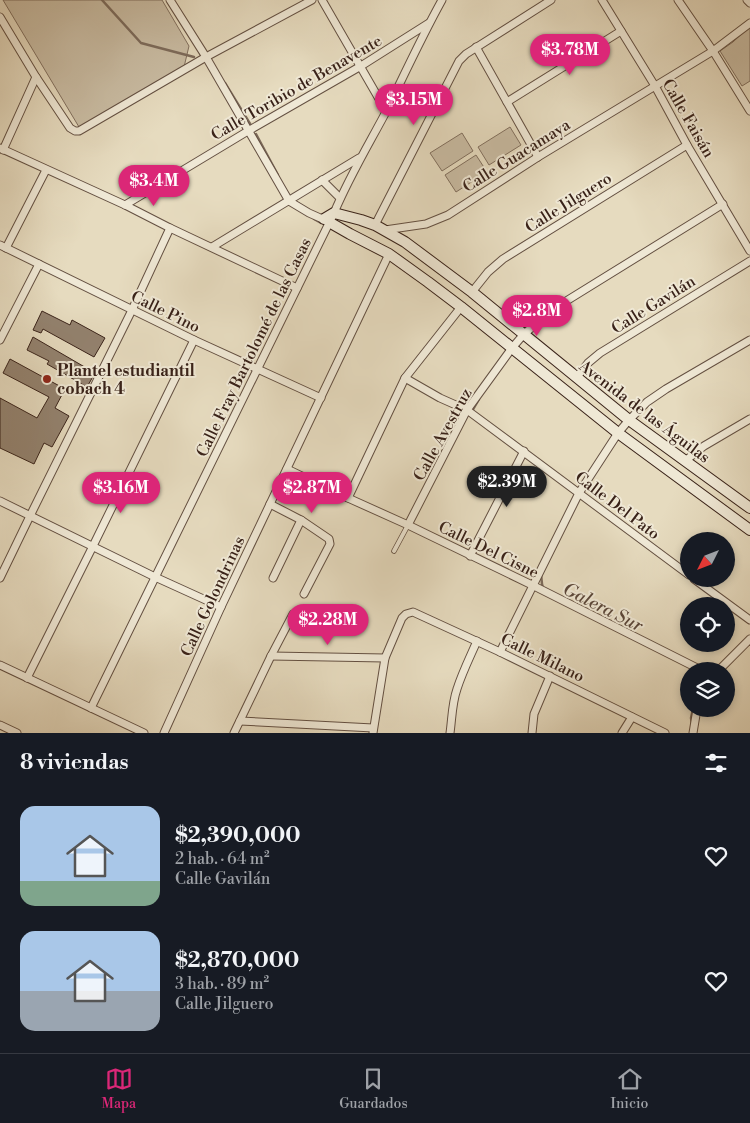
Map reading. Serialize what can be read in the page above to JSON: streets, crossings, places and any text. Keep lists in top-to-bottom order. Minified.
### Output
{"streets":{"street":["Calle Toribio de Benavente","Calle Faisán","Calle Guacamaya","Calle Jilguero","Calle Gavilán","Calle Pino","Calle Fray Bartolomé de las Casas","Avenida de las Águilas","Calle Avestruz","Calle Del Pato","Calle Del Cisne","Calle Golondrinas","Calle Milano"]},"crossings":[["Calle Toribio de Benavente","Calle Fray Bartolomé de las Casas"],["Calle Faisán","Calle Guacamaya"],["Calle Faisán","Calle Jilguero"],["Calle Faisán","Calle Avestruz"],["Calle Guacamaya","Avenida de las Águilas"],["Calle Jilguero","Avenida de las Águilas"],["Calle Gavilán","Avenida de las Águilas"],["Calle Pino","Calle Fray Bartolomé de las Casas"],["Calle Pino","Calle Golondrinas"],["Calle Fray Bartolomé de las Casas","Avenida de las Águilas"],["Avenida de las Águilas","Calle Avestruz"],["Avenida de las Águilas","Calle Golondrinas"],["Calle Avestruz","Calle Del Pato"],["Calle Avestruz","Calle Del Cisne"],["Calle Del Cisne","Calle Golondrinas"]],"water":["Galera Sur"],"places":["Plantel estudiantil cobach 4"],"north":"bottom left","page":{"price":["$3.78M","$3.15M","$3.4M","$2.8M","$2.39M","$3.16M","$2.87M","$2.28M"],"heading":"8 viviendas","list":[{"name":"$2,390,000","note":"2 hab. · 64 m² · Calle Gavilán"},{"name":"$2,870,000","note":"3 hab. · 89 m² · Calle Jilguero"}],"tabs":["Mapa","Guardados","Inicio"]}}
